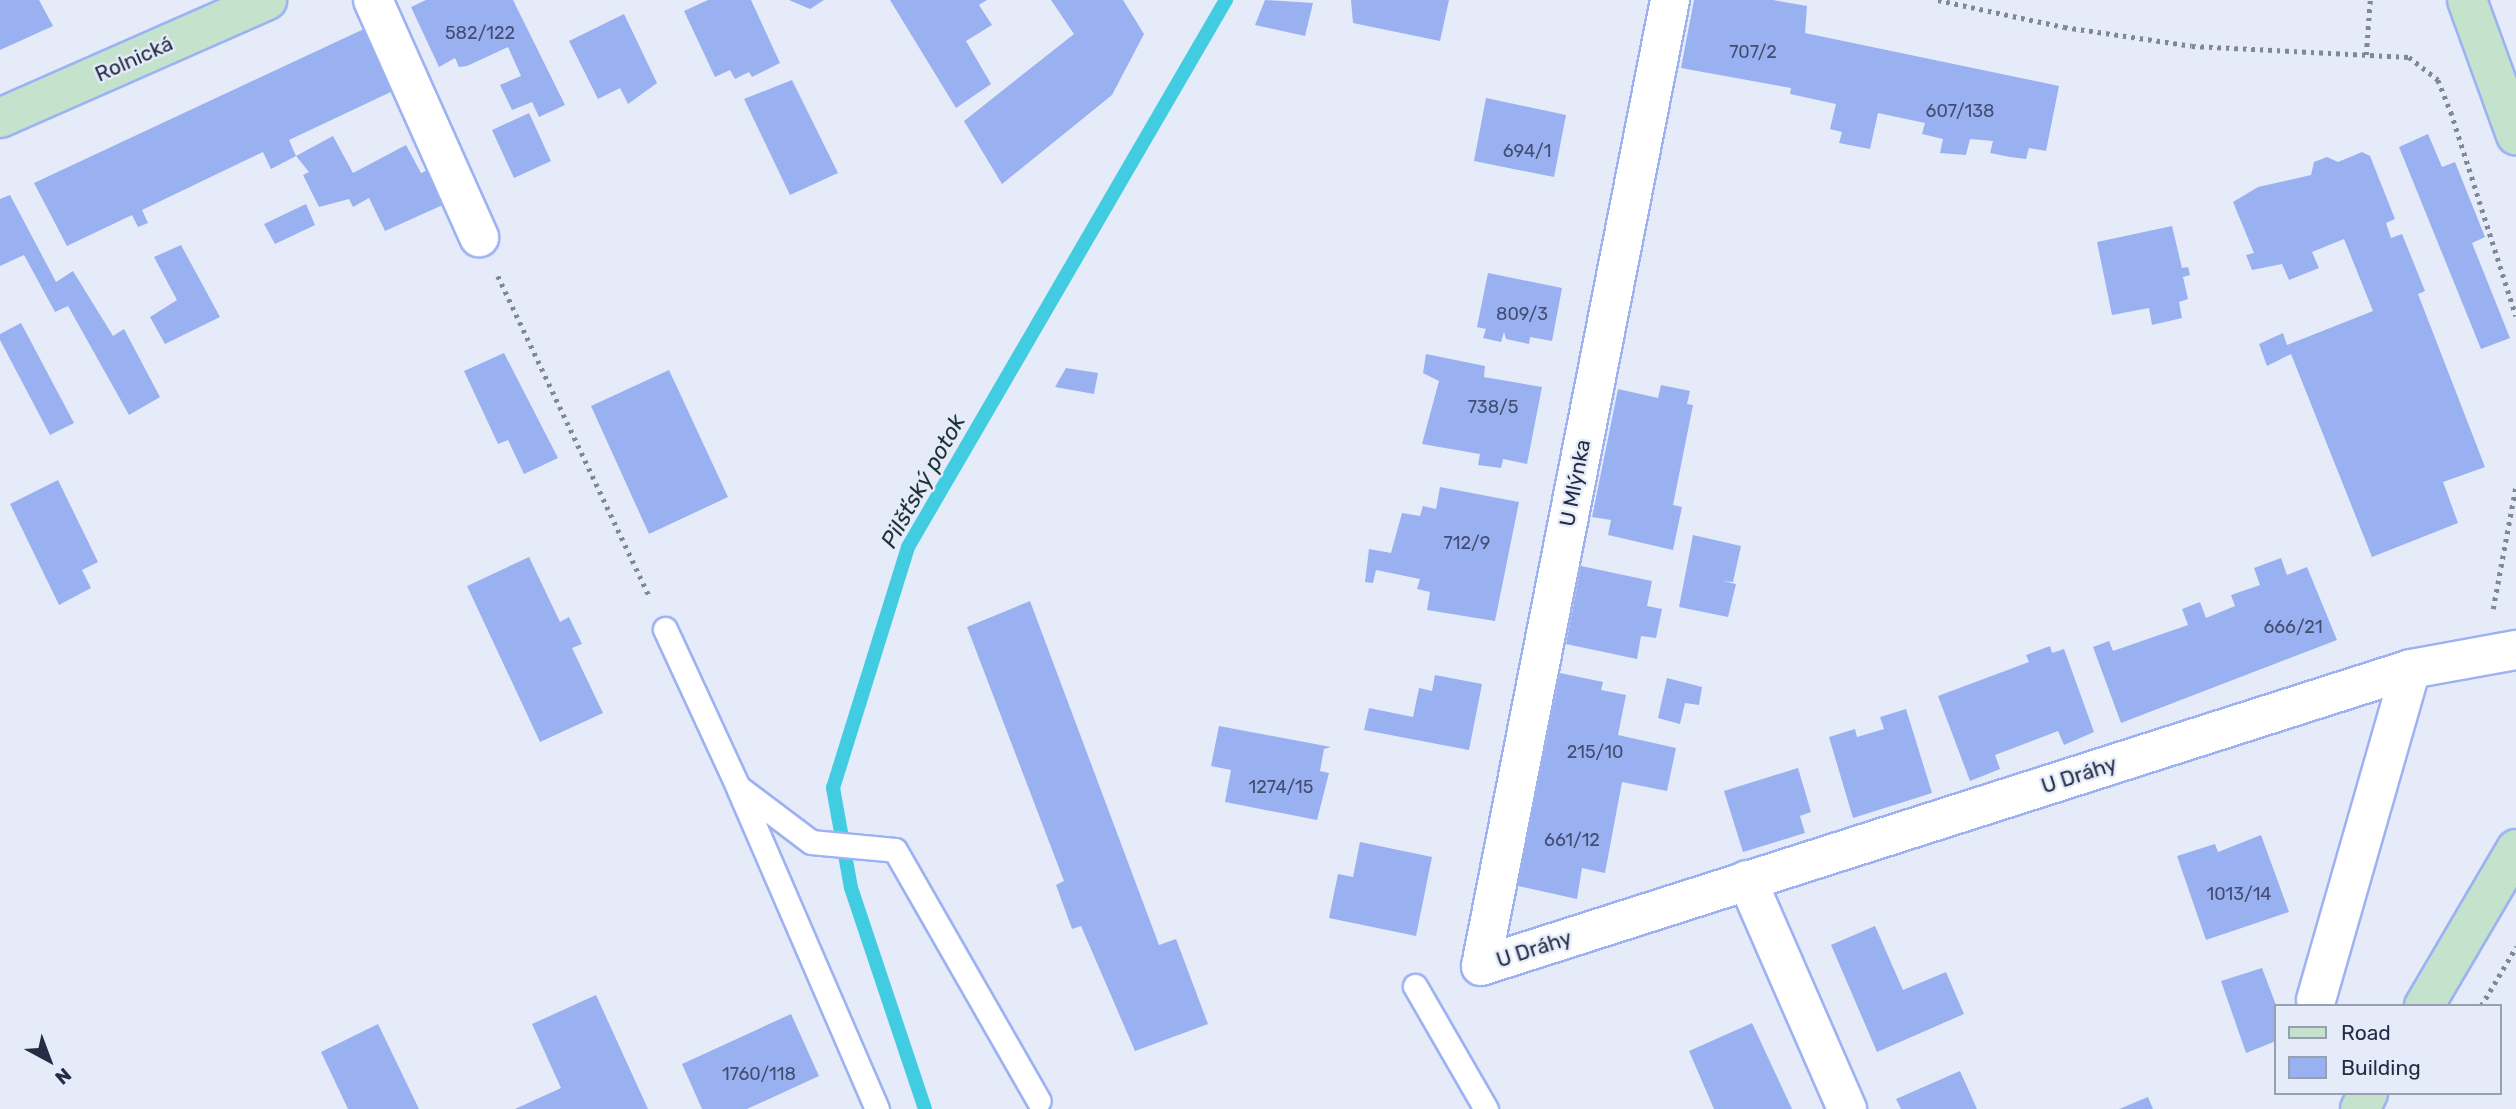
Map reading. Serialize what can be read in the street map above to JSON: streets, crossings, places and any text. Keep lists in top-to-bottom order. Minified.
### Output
{"streets":{"street":["Rolnická","U Mlýnka","U Dráhy"]},"crossings":[["U Mlýnka","U Dráhy"]],"water":["Pilšťský potok"],"house_numbers":["582/122","707/2","607/138","694/1","809/3","738/5","712/9","666/21","215/10","1274/15","661/12","1013/14","1760/118"],"legend":["Road","Building"],"north":"bottom right"}
